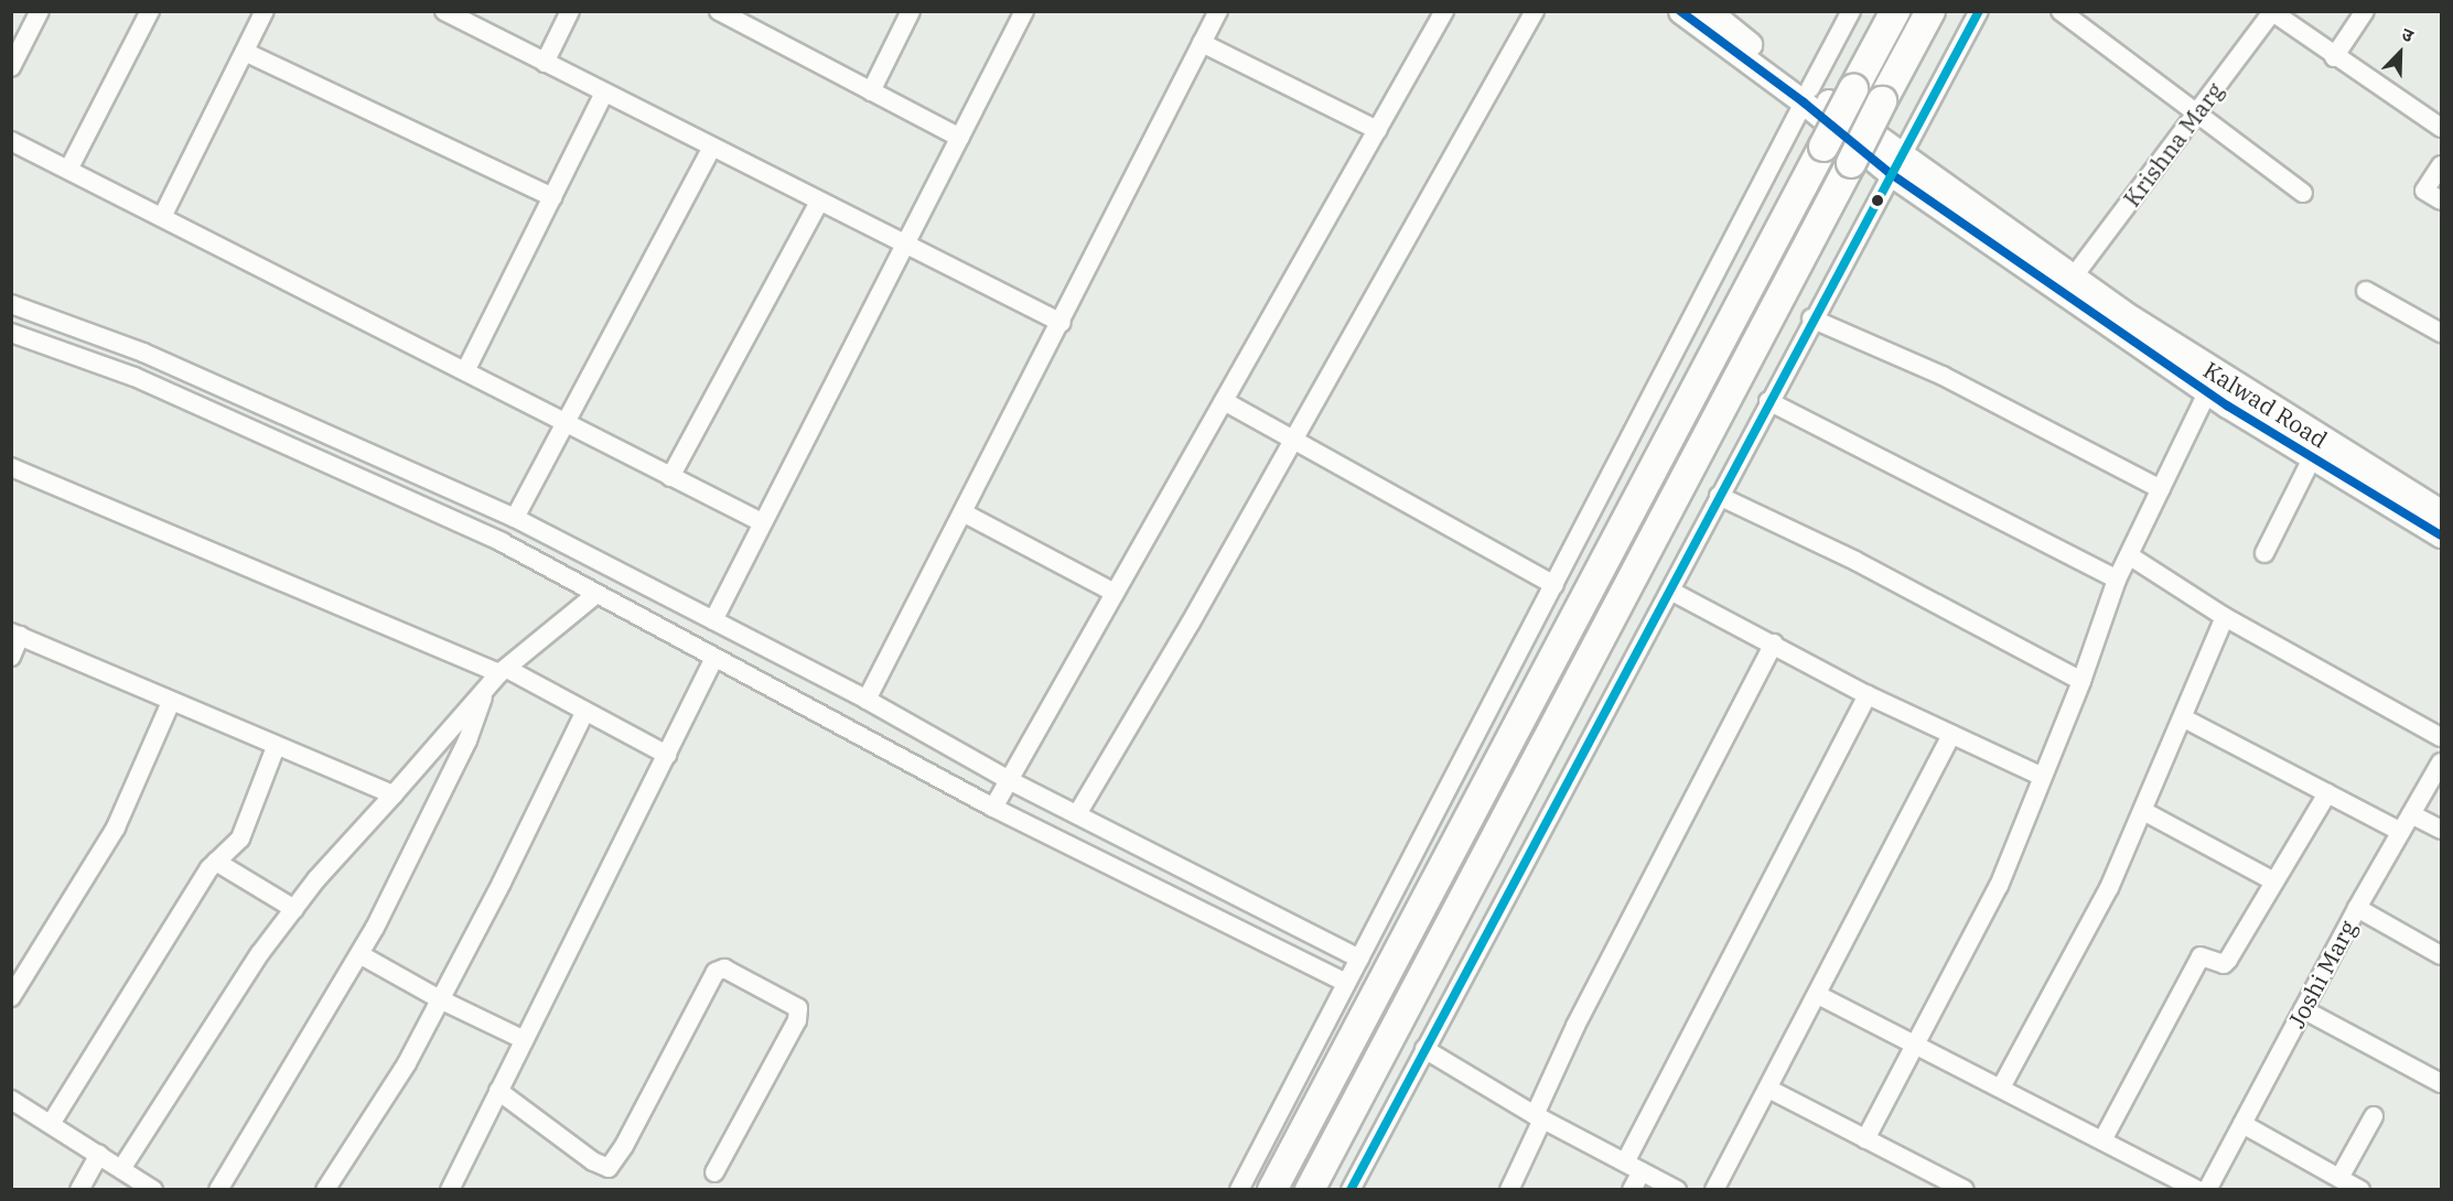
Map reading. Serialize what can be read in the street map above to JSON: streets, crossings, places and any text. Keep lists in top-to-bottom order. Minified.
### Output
{"streets":{"main road":["Kalwad Road"],"street":["Krishna Marg","Joshi Marg"]},"crossings":[["Krishna Marg","Kalwad Road"]],"north":"top right"}
